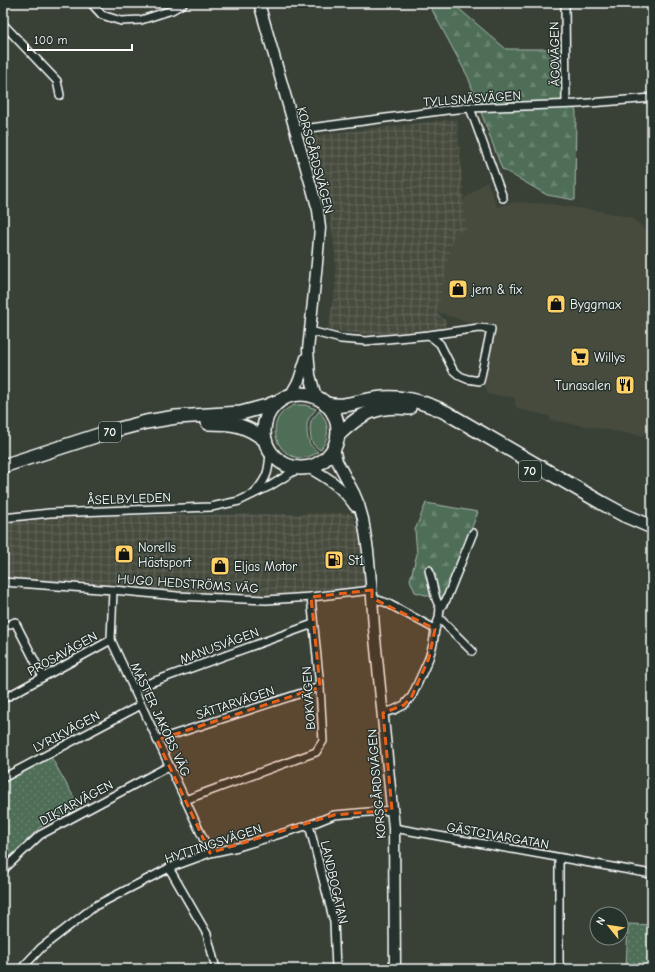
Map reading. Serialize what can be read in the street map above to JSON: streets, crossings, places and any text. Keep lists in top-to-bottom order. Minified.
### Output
{"streets":{"highway":["70"],"street":["ÄGOVÄGEN","TYLLSNÄSVÄGEN","KORSGÅRDSVÄGEN","ÅSELBYLEDEN","HUGO HEDSTRÖMS VÄG","MANUSVÄGEN","PROSAVÄGEN","BOKVÄGEN","SÄTTARVÄGEN","MÄSTER JAKOBS VÄG","LYRIKVÄGEN","DIKTARVÄGEN","GÄSTGIVARGATAN","HYTTINGSVÄGEN","LANDBOGATAN"]},"crossings":[["ÄGOVÄGEN","TYLLSNÄSVÄGEN"],["TYLLSNÄSVÄGEN","KORSGÅRDSVÄGEN"],["KORSGÅRDSVÄGEN","70"],["KORSGÅRDSVÄGEN","ÅSELBYLEDEN"],["KORSGÅRDSVÄGEN","HUGO HEDSTRÖMS VÄG"],["KORSGÅRDSVÄGEN","GÄSTGIVARGATAN"],["KORSGÅRDSVÄGEN","HYTTINGSVÄGEN"],["70","ÅSELBYLEDEN"],["HUGO HEDSTRÖMS VÄG","BOKVÄGEN"],["HUGO HEDSTRÖMS VÄG","MÄSTER JAKOBS VÄG"],["MANUSVÄGEN","BOKVÄGEN"],["MANUSVÄGEN","MÄSTER JAKOBS VÄG"],["PROSAVÄGEN","MÄSTER JAKOBS VÄG"],["BOKVÄGEN","SÄTTARVÄGEN"],["BOKVÄGEN","MÄSTER JAKOBS VÄG"],["SÄTTARVÄGEN","MÄSTER JAKOBS VÄG"],["MÄSTER JAKOBS VÄG","LYRIKVÄGEN"],["MÄSTER JAKOBS VÄG","DIKTARVÄGEN"],["MÄSTER JAKOBS VÄG","HYTTINGSVÄGEN"],["HYTTINGSVÄGEN","LANDBOGATAN"]],"places":{"shop":["jem & fix","Byggmax","Norells Hästsport","Eljas Motor"],"supermarket":["Willys"],"restaurant":["Tunasalen"],"fuel station":["St1"]},"scale_bar":"100 m","north":"top left"}
